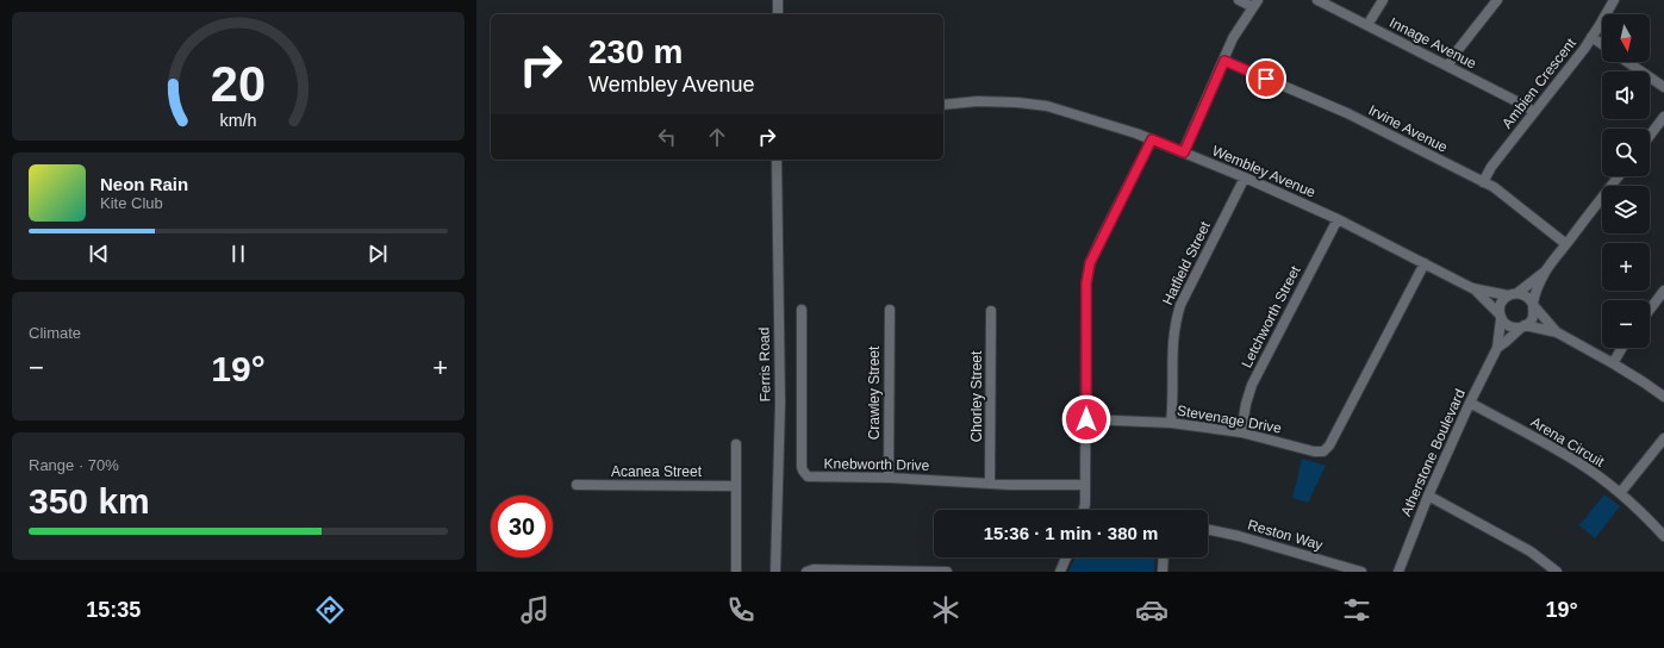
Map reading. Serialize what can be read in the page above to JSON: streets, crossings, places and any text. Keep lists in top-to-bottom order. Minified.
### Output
{"streets":{"street":["Innage Avenue","Ambien Crescent","Irvine Avenue","Wembley Avenue","Hatfield Street","Letchworth Street","Ferris Road","Crawley Street","Chorley Street","Stevenage Drive","Arena Circuit","Atherstone Boulevard","Knebworth Drive","Acanea Street","Reston Way"]},"crossings":[["Innage Avenue","Ambien Crescent"],["Ambien Crescent","Irvine Avenue"],["Wembley Avenue","Hatfield Street"],["Wembley Avenue","Letchworth Street"],["Wembley Avenue","Stevenage Drive"],["Wembley Avenue","Atherstone Boulevard"],["Hatfield Street","Stevenage Drive"],["Letchworth Street","Stevenage Drive"],["Crawley Street","Knebworth Drive"],["Chorley Street","Knebworth Drive"],["Arena Circuit","Atherstone Boulevard"]],"north":"bottom","page":{"map_buttons":["+","−"],"turn":["230 m","Wembley Avenue"],"song":["Neon Rain","Kite Club"],"tile":["Climate",["Range · 70%","350 km"]],"heat":["−","19°","+"],"limit":"30","trip":"15:36 · 1 min · 380 m","tabs":["15:35","19°"],"gauge":["20","km/h"]}}
